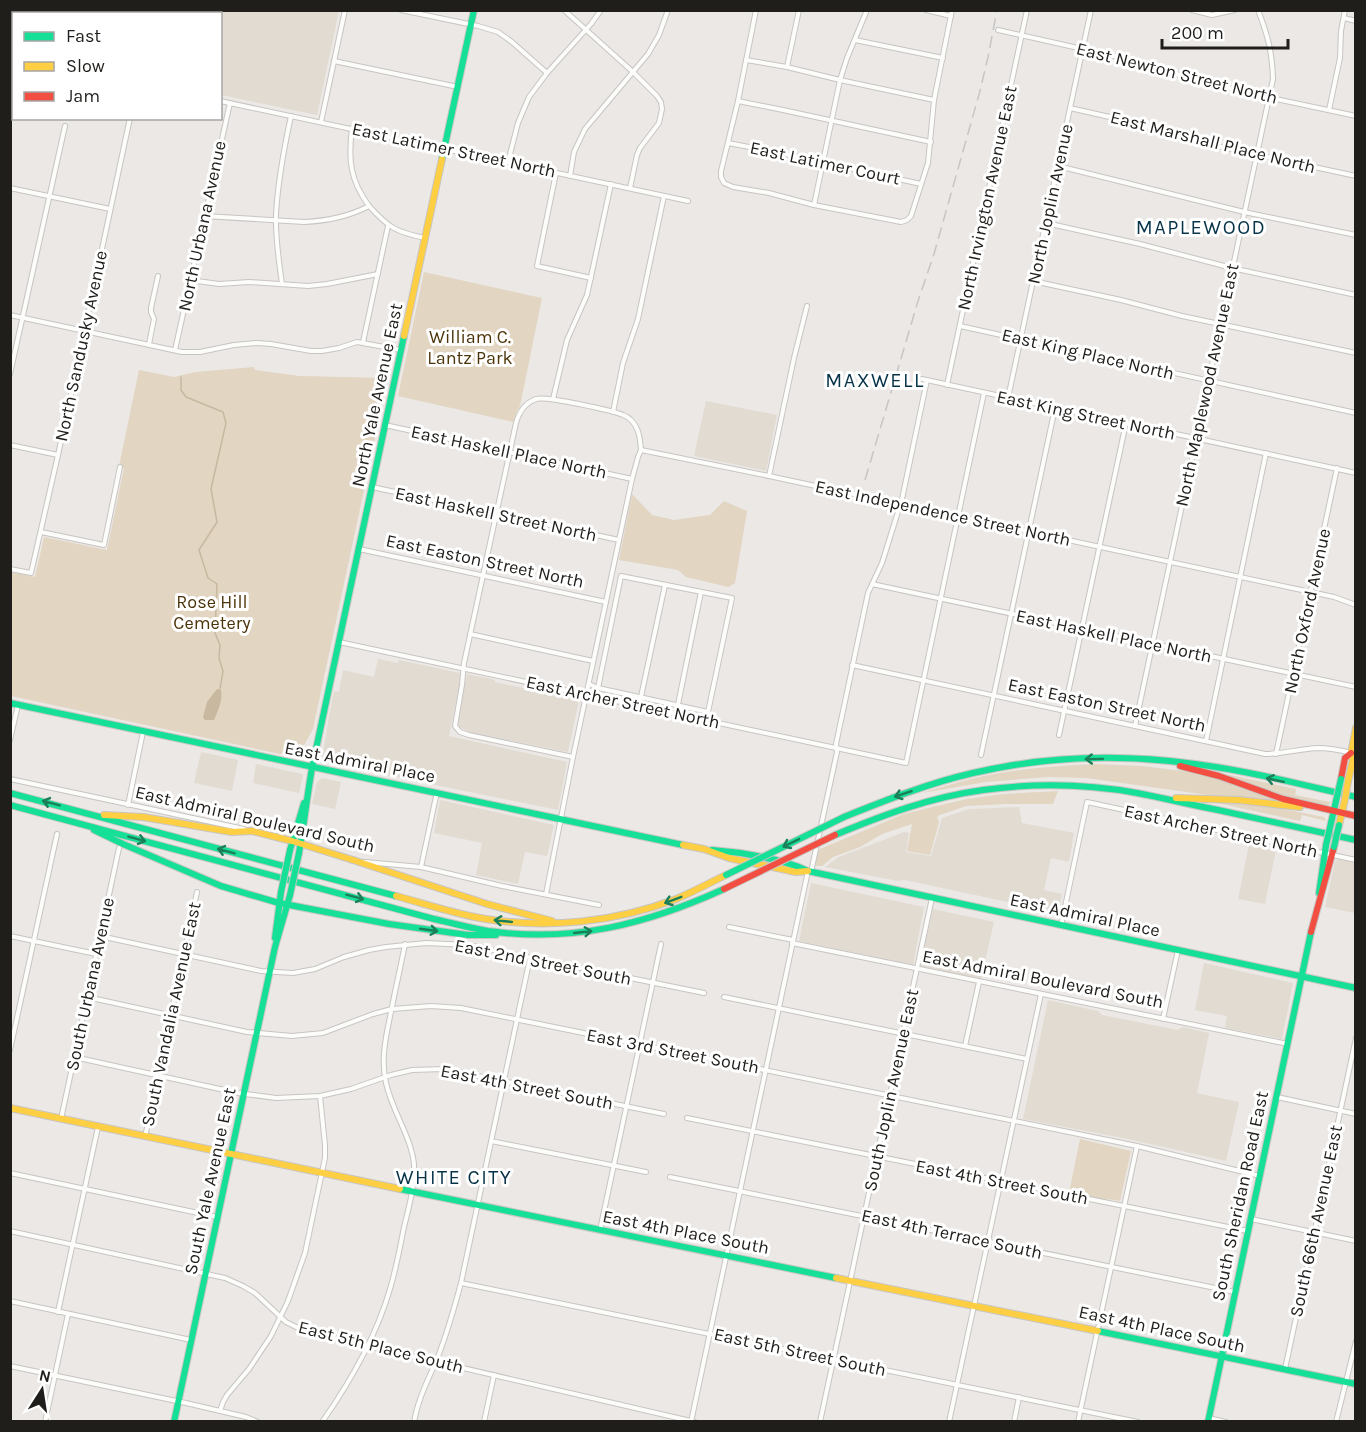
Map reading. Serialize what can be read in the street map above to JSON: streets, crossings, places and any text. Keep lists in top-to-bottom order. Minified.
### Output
{"streets":{"main road":["North Yale Avenue East","East Admiral Place","East Admiral Boulevard South","South Yale Avenue East","South Sheridan Road East","East 4th Place South"],"street":["East Newton Street North","East Marshall Place North","East Latimer Street North","East Latimer Court","North Irvington Avenue East","North Joplin Avenue","North Urbana Avenue","North Sandusky Avenue","East King Place North","North Maplewood Avenue East","East King Street North","East Haskell Place North","East Independence Street North","East Haskell Street North","East Easton Street North","North Oxford Avenue","East Archer Street North","East 2nd Street South","South Urbana Avenue","South Vandalia Avenue East","East 3rd Street South","East 4th Street South","South Joplin Avenue East","South 66th Avenue East","East 4th Terrace South","East 5th Place South","East 5th Street South"]},"crossings":[["East Newton Street North","North Irvington Avenue East"],["East Newton Street North","North Joplin Avenue"],["East Newton Street North","North Maplewood Avenue East"],["East Marshall Place North","North Joplin Avenue"],["East Marshall Place North","North Maplewood Avenue East"],["East Latimer Street North","North Urbana Avenue"],["East Latimer Street North","North Yale Avenue East"],["North Irvington Avenue East","East King Place North"],["North Irvington Avenue East","East King Street North"],["North Joplin Avenue","East King Place North"],["North Joplin Avenue","East King Street North"],["East King Place North","North Maplewood Avenue East"],["North Maplewood Avenue East","East King Street North"],["North Maplewood Avenue East","East Haskell Place North"],["North Maplewood Avenue East","East Independence Street North"],["North Maplewood Avenue East","East Easton Street North"],["North Yale Avenue East","East Haskell Place North"],["North Yale Avenue East","East Haskell Street North"],["North Yale Avenue East","East Easton Street North"],["North Yale Avenue East","East Archer Street North"],["North Yale Avenue East","East Admiral Place"],["North Yale Avenue East","South Yale Avenue East"],["East King Street North","East Independence Street North"],["East King Street North","North Oxford Avenue"],["East Haskell Place North","North Oxford Avenue"],["East Independence Street North","North Oxford Avenue"],["East Easton Street North","North Oxford Avenue"],["East Easton Street North","East Archer Street North"],["East Archer Street North","East Admiral Place"],["East Admiral Place","South Joplin Avenue East"],["East Admiral Place","South Sheridan Road East"],["East Admiral Boulevard South","South Joplin Avenue East"],["East Admiral Boulevard South","South Yale Avenue East"],["East Admiral Boulevard South","South Sheridan Road East"],["East 2nd Street South","South Urbana Avenue"],["East 2nd Street South","South Vandalia Avenue East"],["East 2nd Street South","South Yale Avenue East"],["South Urbana Avenue","East 3rd Street South"],["South Urbana Avenue","East 4th Street South"],["South Urbana Avenue","East 4th Place South"],["South Vandalia Avenue East","East 3rd Street South"],["South Vandalia Avenue East","East 4th Street South"],["South Vandalia Avenue East","East 4th Place South"],["East 3rd Street South","South Joplin Avenue East"],["East 3rd Street South","South Yale Avenue East"],["East 3rd Street South","South Sheridan Road East"],["East 4th Street South","South Joplin Avenue East"],["East 4th Street South","South Yale Avenue East"],["East 4th Street South","South Sheridan Road East"],["South Joplin Avenue East","East 4th Place South"],["South Joplin Avenue East","East 4th Terrace South"],["South Joplin Avenue East","East 5th Street South"],["South Yale Avenue East","East 4th Place South"],["South Yale Avenue East","East 5th Place South"],["South Sheridan Road East","East 4th Place South"],["South Sheridan Road East","East 4th Terrace South"],["South 66th Avenue East","East 4th Place South"]],"districts":["MAPLEWOOD","MAXWELL","WHITE CITY"],"parks":["William C. Lantz Park","Rose Hill Cemetery"],"legend":["Fast","Slow","Jam"],"scale_bar":"200 m","north":"top"}
